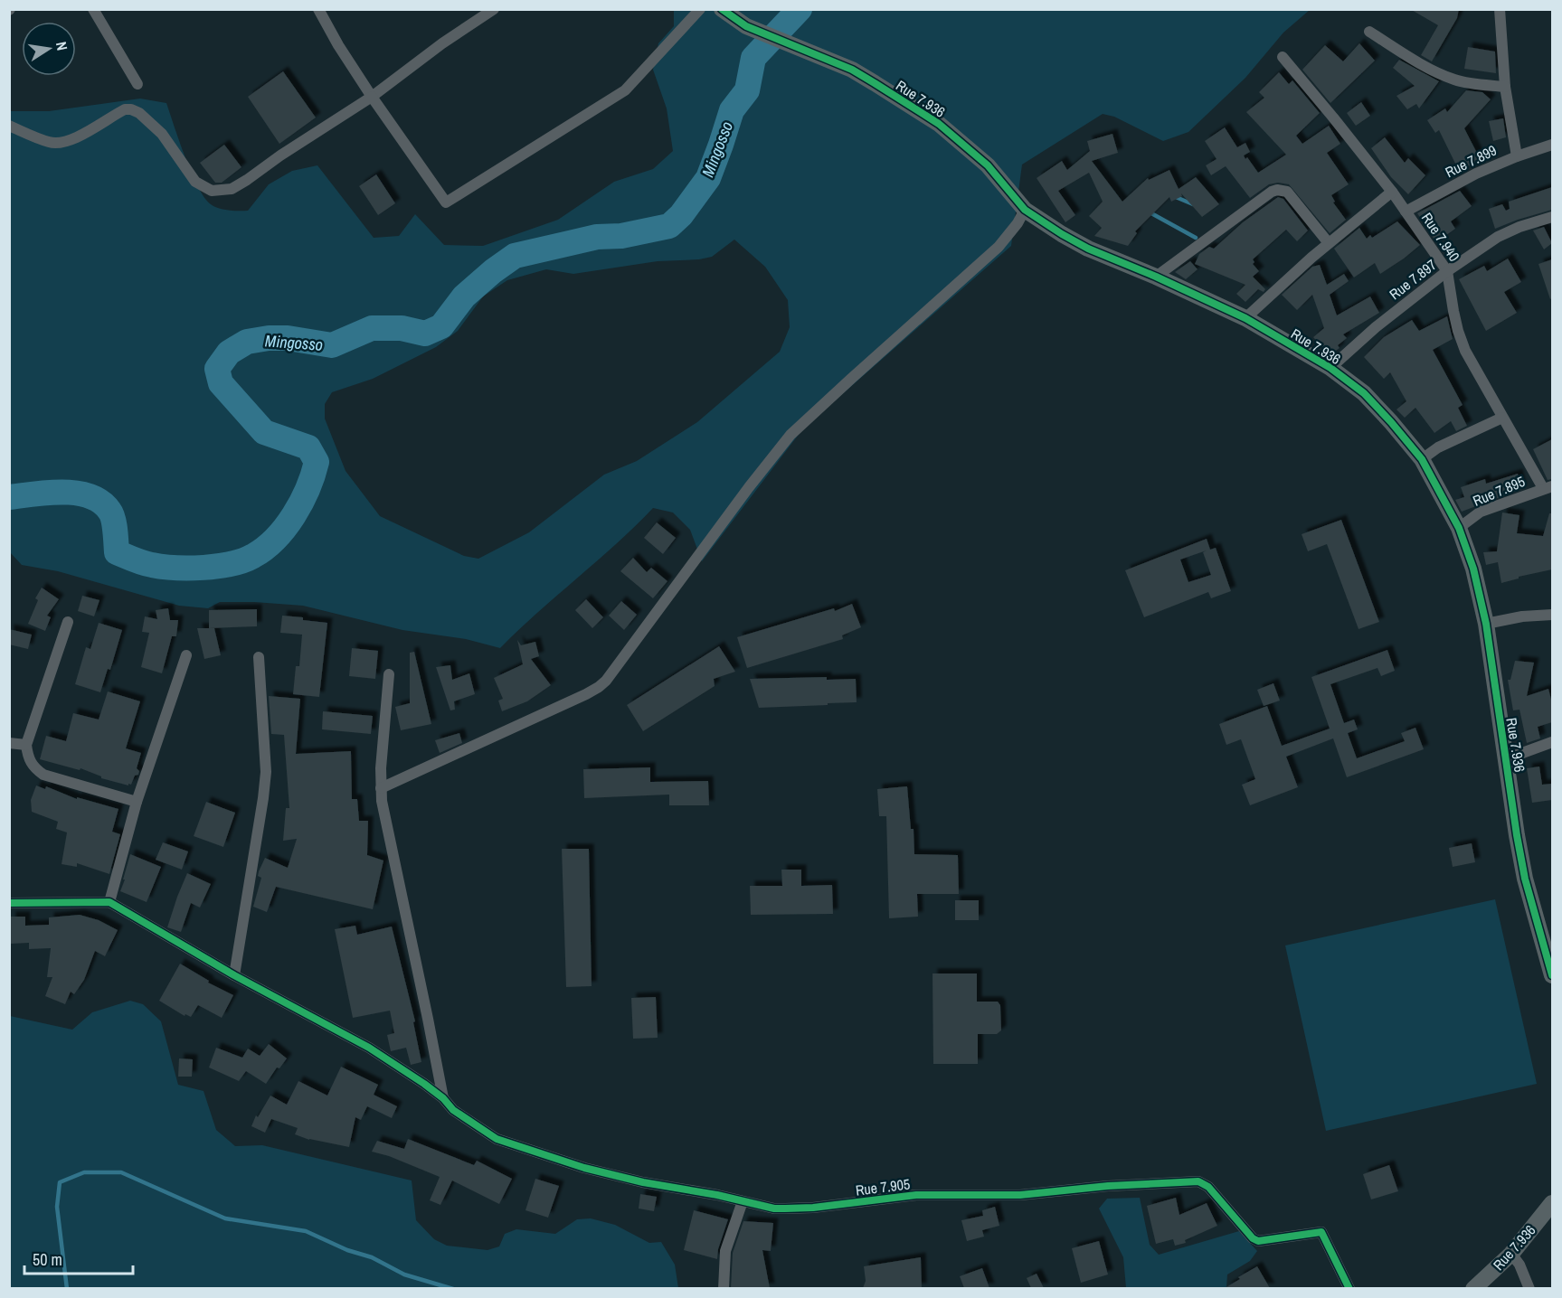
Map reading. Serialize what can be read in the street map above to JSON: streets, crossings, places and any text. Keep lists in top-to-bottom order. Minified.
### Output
{"streets":{"street":["Rue 7.936","Rue 7.899","Rue 7.940","Rue 7.897","Rue 7.895","Rue 7.905"]},"crossings":[["Rue 7.936","Rue 7.897"],["Rue 7.936","Rue 7.895"],["Rue 7.899","Rue 7.940"],["Rue 7.940","Rue 7.897"],["Rue 7.940","Rue 7.895"]],"water":["Mingosso"],"scale_bar":"50 m","north":"right"}
